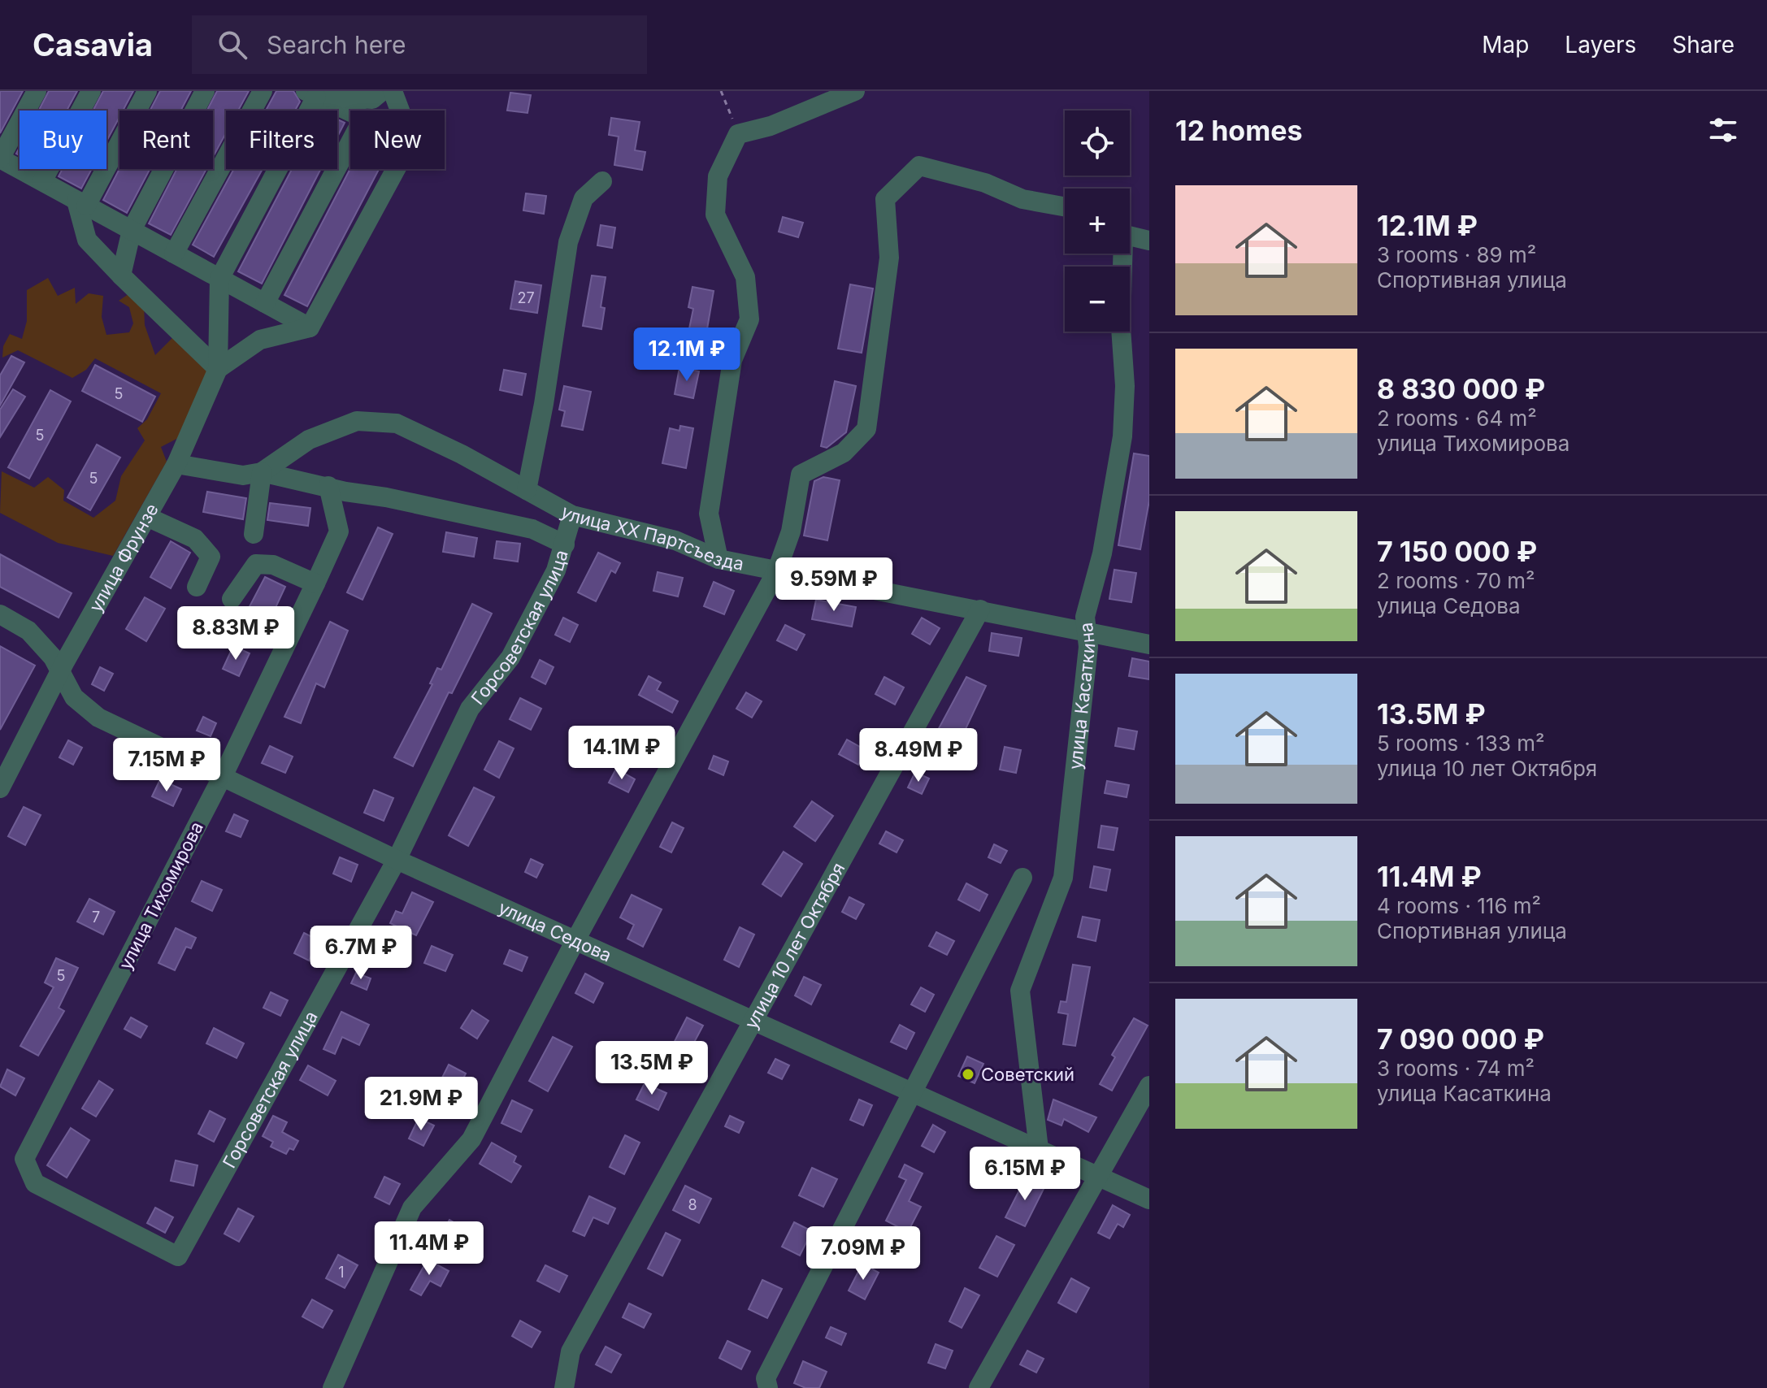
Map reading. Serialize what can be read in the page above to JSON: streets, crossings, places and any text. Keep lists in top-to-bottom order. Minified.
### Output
{"streets":{"street":["улица XX Партсъезда","улица Фрунзе","Горсоветская улица","улица Касаткина","улица Тихомирова","улица Седова","улица 10 лет Октября"]},"crossings":[["улица XX Партсъезда","Горсоветская улица"],["улица XX Партсъезда","улица Касаткина"],["улица XX Партсъезда","улица 10 лет Октября"],["улица Фрунзе","улица Седова"],["Горсоветская улица","улица Тихомирова"],["Горсоветская улица","улица Седова"],["улица Касаткина","улица Седова"],["улица Тихомирова","улица Седова"],["улица Седова","улица 10 лет Октября"]],"places":["Советский"],"house_numbers":["27","5","5","5","7","5","8","1"],"page":{"header":"Casavia","search":"Search here","nav":["Map","Layers","Share"],"heading":"12 homes","map_buttons":["+","−"],"chip":["Buy","Rent","Filters","New"],"list":[{"name":"12.1M ₽","note":"3 rooms · 89 m² · Спортивная улица"},{"name":"8 830 000 ₽","note":"2 rooms · 64 m² · улица Тихомирова"},{"name":"7 150 000 ₽","note":"2 rooms · 70 m² · улица Седова"},{"name":"13.5M ₽","note":"5 rooms · 133 m² · улица 10 лет Октября"},{"name":"11.4M ₽","note":"4 rooms · 116 m² · Спортивная улица"},{"name":"7 090 000 ₽","note":"3 rooms · 74 m² · улица Касаткина"}],"price":["12.1M ₽","9.59M ₽","8.83M ₽","14.1M ₽","8.49M ₽","7.15M ₽","6.7M ₽","13.5M ₽","21.9M ₽","6.15M ₽","11.4M ₽","7.09M ₽"]}}
